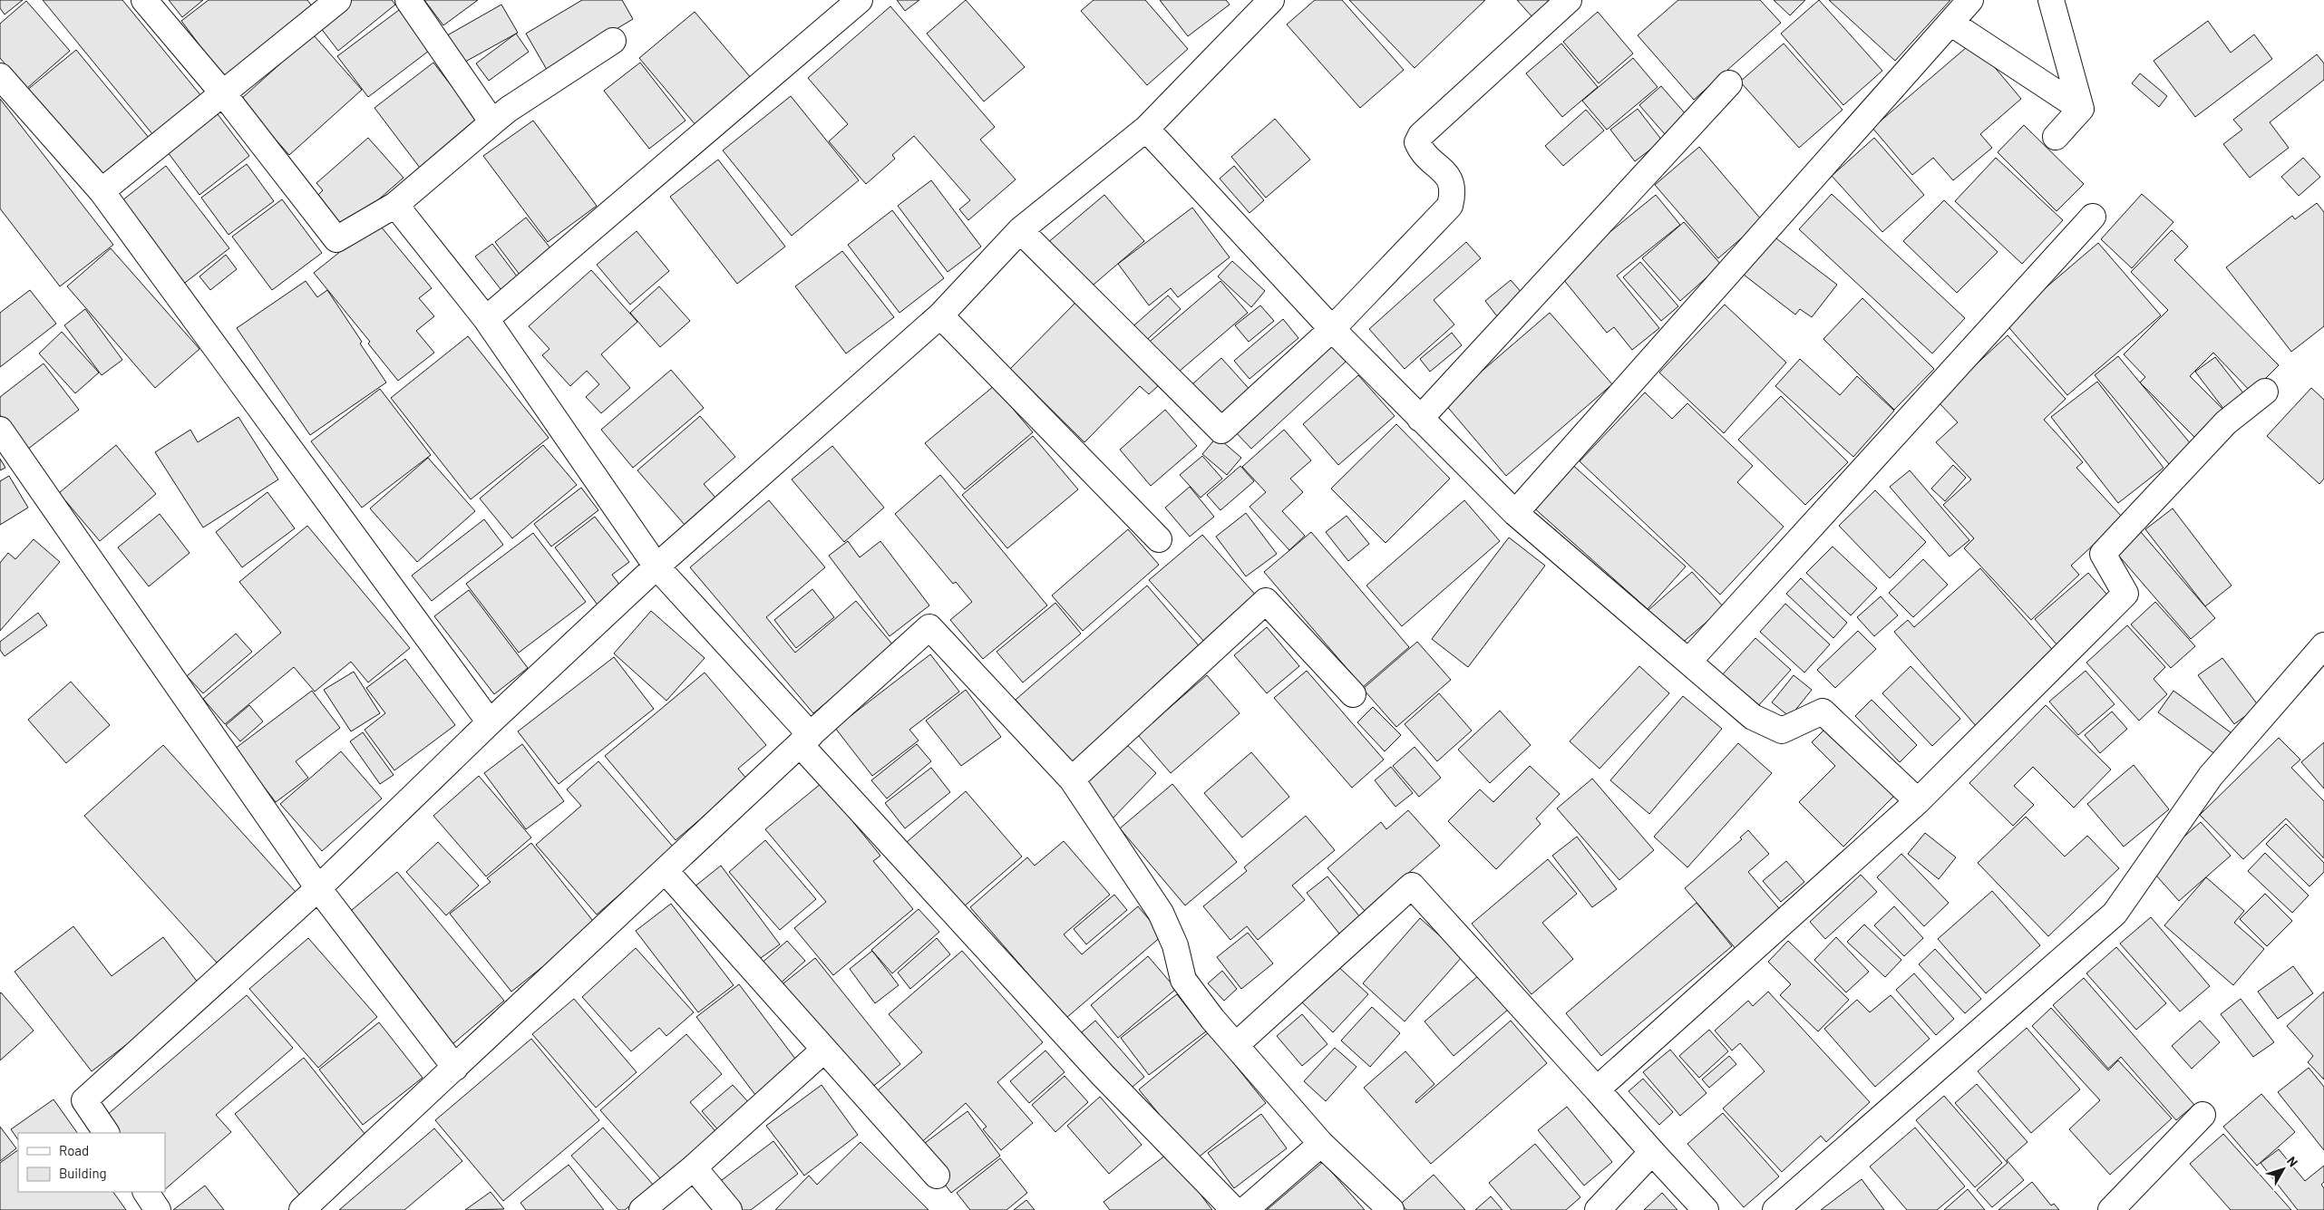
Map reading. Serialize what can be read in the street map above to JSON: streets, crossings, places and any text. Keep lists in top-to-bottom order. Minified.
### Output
{"legend":["Road","Building"],"north":"top right"}
